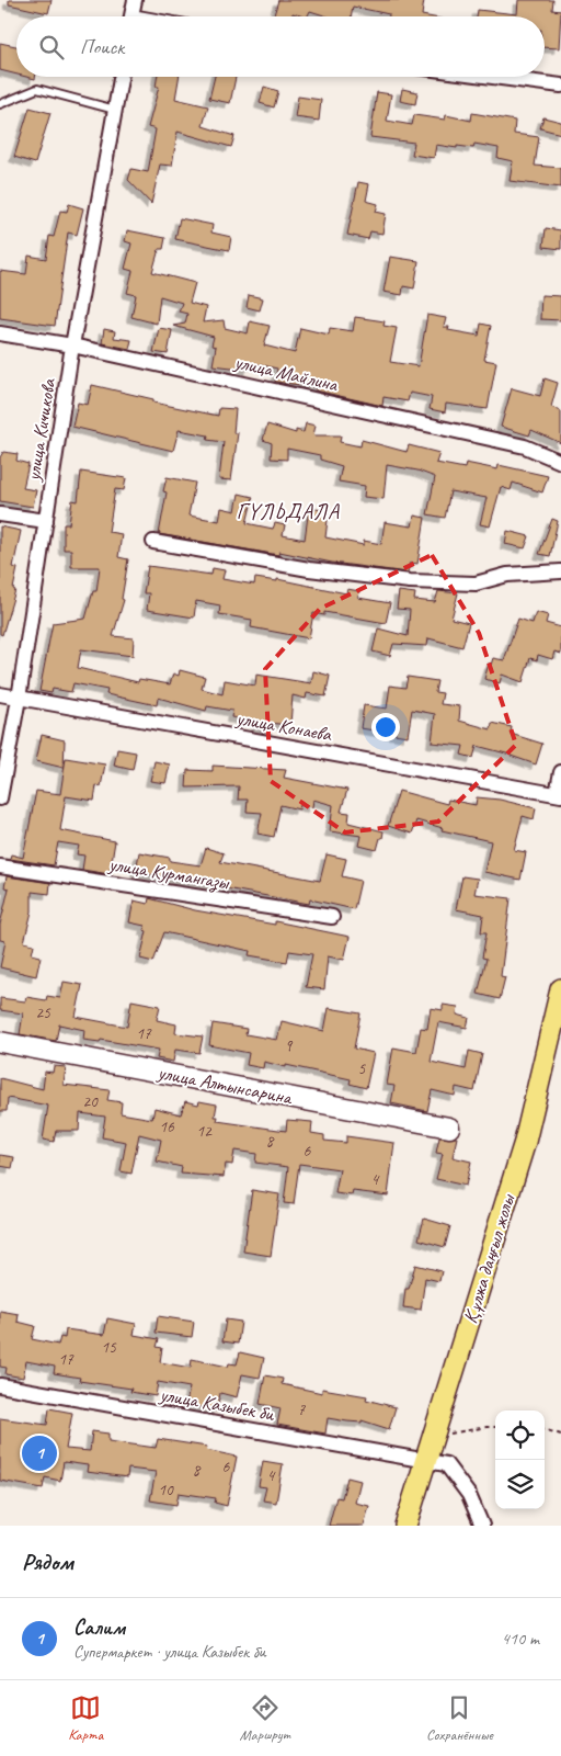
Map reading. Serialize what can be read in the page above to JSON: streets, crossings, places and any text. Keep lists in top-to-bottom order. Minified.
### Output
{"streets":{"main road":["Құлжа даңғыл жолы"],"street":["улица Майлина","улица Кичикова","улица Конаева","улица Курмангазы","улица Алтынсарина","улица Казыбек би"]},"crossings":[["улица Майлина","улица Кичикова"],["улица Кичикова","улица Конаева"],["Құлжа даңғыл жолы","улица Казыбек би"]],"districts":["ГҮЛЬДАЛА"],"house_numbers":["25","17","9","5","20","16","12","8","6","4","15","17","7","6","8","4","10"],"page":{"search":"Поиск","pins":"1","heading":"Рядом","list":[{"mark":"1","name":"Салим","note":"Супермаркет · улица Казыбек би","value":"410 m"}],"nav":["Карта","Маршрут","Сохранённые"]}}
